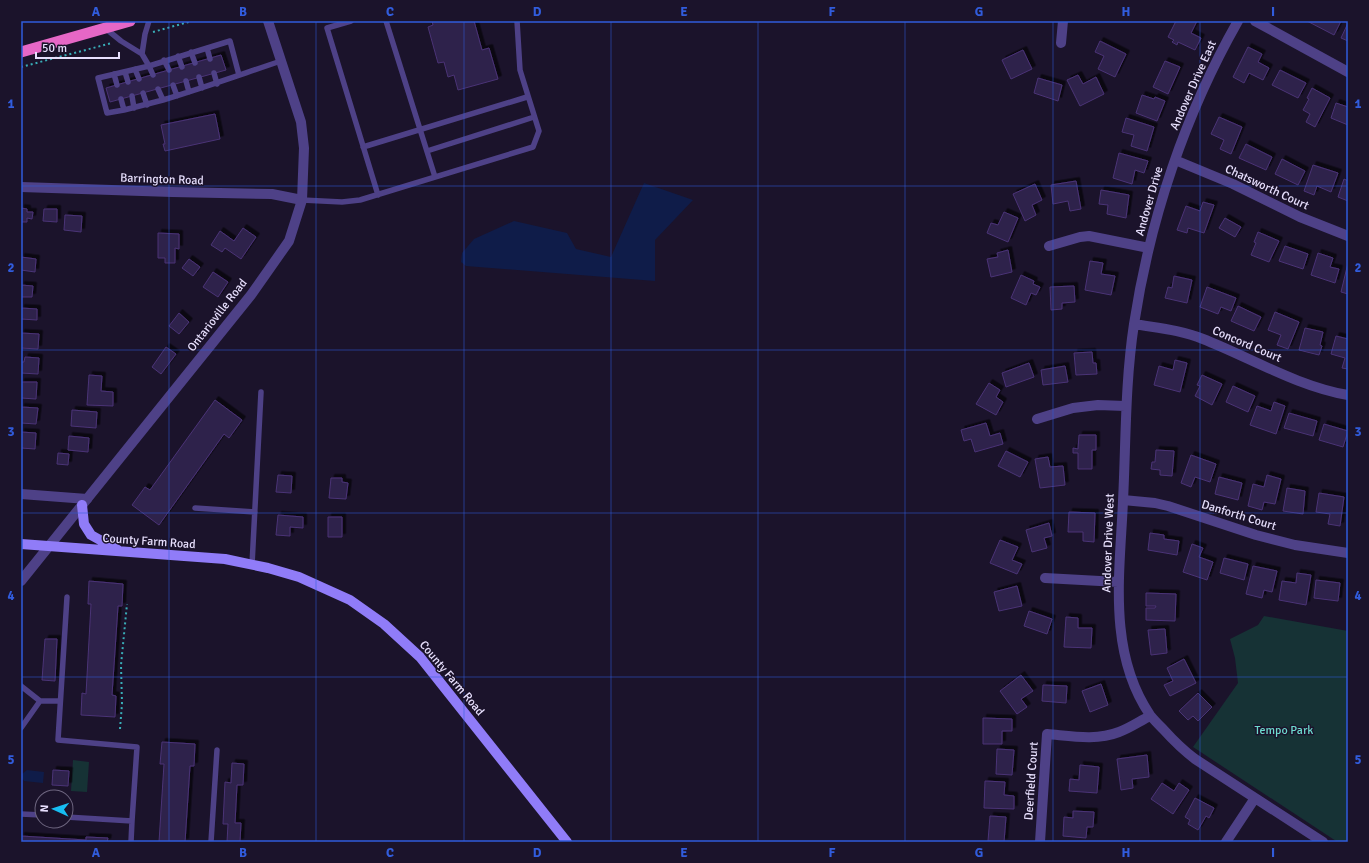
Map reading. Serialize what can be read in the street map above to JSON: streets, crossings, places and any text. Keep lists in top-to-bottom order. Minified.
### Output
{"streets":{"main road":["County Farm Road"],"street":["Andover Drive East","Barrington Road","Chatsworth Court","Andover Drive","Ontarioville Road","Concord Court","Danforth Court","Andover Drive West","Deerfield Court"]},"crossings":[["Andover Drive East","Chatsworth Court"],["Andover Drive East","Andover Drive"],["Barrington Road","Ontarioville Road"],["Chatsworth Court","Andover Drive"],["Andover Drive","Andover Drive West"],["Ontarioville Road","County Farm Road"],["Concord Court","Andover Drive West"],["Danforth Court","Andover Drive West"],["Andover Drive West","Deerfield Court"]],"parks":["Tempo Park"],"scale_bar":"50 m","north":"left","grid":{"columns":["A","B","C","D","E","F","G","H","I"],"rows":["1","2","3","4","5"]}}
